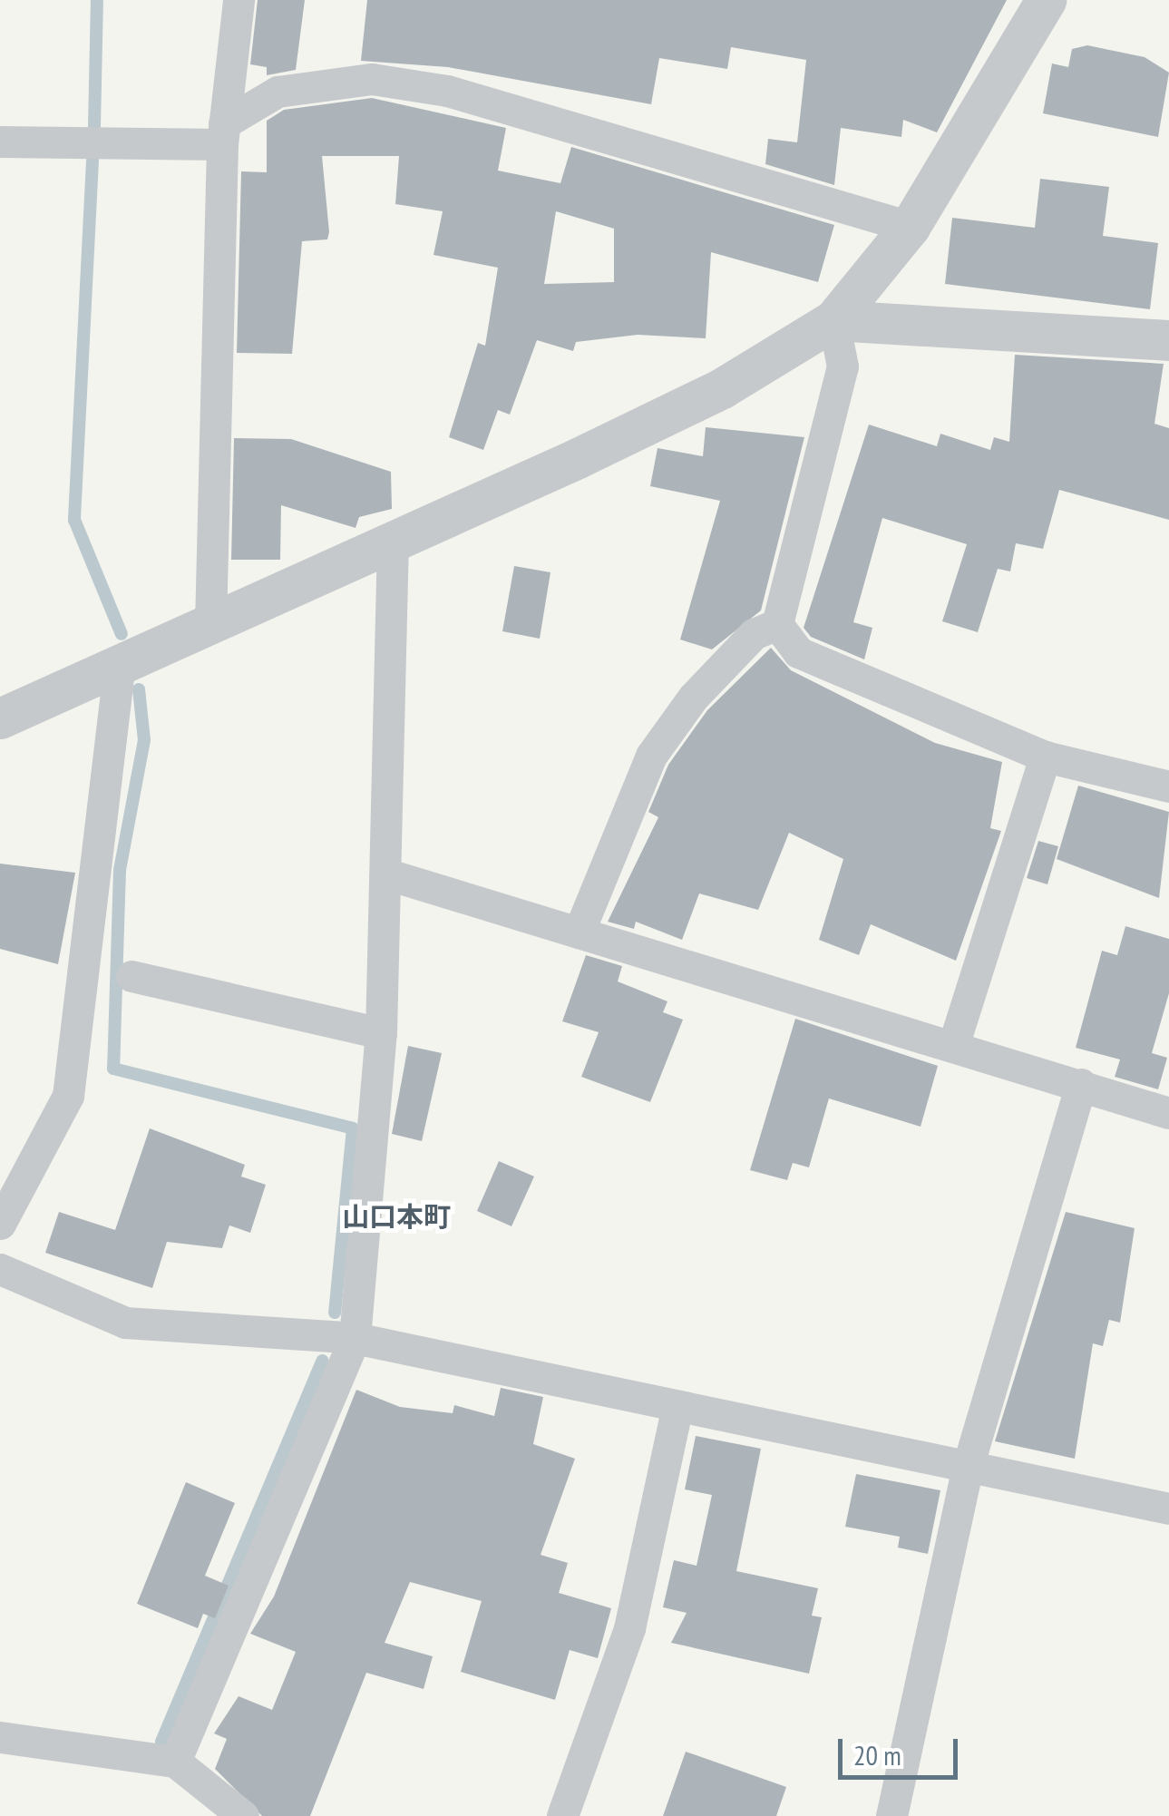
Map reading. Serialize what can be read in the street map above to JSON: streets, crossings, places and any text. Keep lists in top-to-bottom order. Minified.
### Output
{"districts":["山口本町"],"scale_bar":"20 m"}
